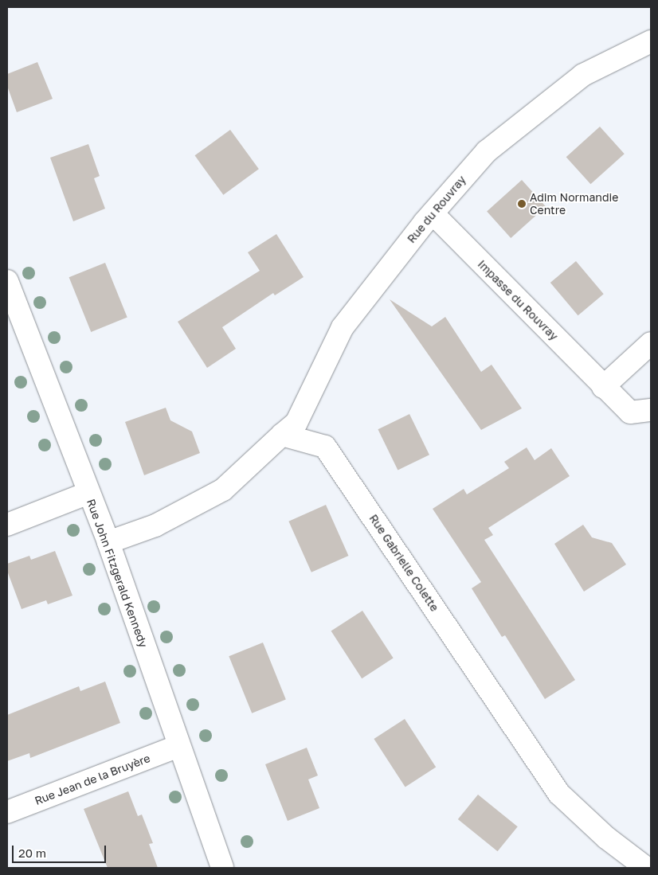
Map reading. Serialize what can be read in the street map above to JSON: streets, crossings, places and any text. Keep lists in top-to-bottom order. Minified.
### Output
{"streets":{"street":["Rue du Rouvray","Impasse du Rouvray","Rue Gabrielle Colette","Rue John Fitzgerald Kennedy","Rue Jean de la Bruyère"]},"crossings":[["Rue du Rouvray","Impasse du Rouvray"],["Rue du Rouvray","Rue Gabrielle Colette"],["Rue John Fitzgerald Kennedy","Rue Jean de la Bruyère"]],"places":["Adim Normandie Centre"],"scale_bar":"20 m"}
